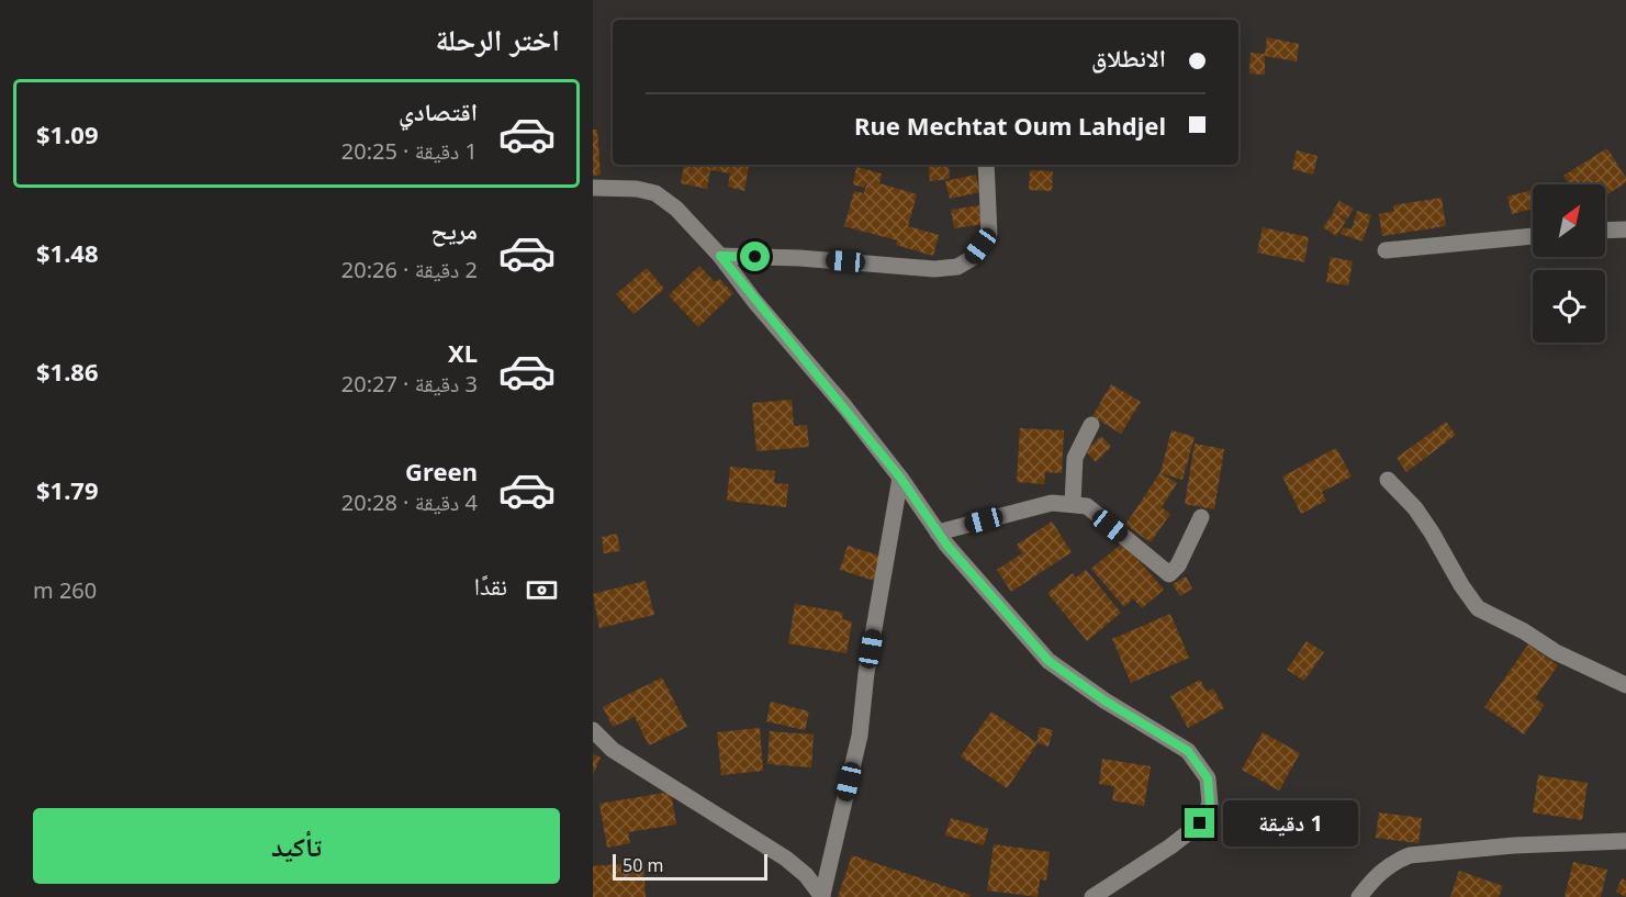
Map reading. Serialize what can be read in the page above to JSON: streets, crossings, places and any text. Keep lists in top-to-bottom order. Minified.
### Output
{"scale_bar":"50 m","north":"top right","page":{"heading":"اختر الرحلة","banner":["الانطلاق","Rue Mechtat Oum Lahdjel"],"list":[{"name":"اقتصادي","note":"1 دقيقة · 20:25","value":"$1.09"},{"name":"مريح","note":"2 دقيقة · 20:26","value":"$1.48"},{"name":"XL","note":"3 دقيقة · 20:27","value":"$1.86"},{"name":"Green","note":"4 دقيقة · 20:28","value":"$1.79"}],"pay":["نقدًا","260 m"],"buttons":"تأكيد","bubble":"1 دقيقة","scale":"50 m"}}
